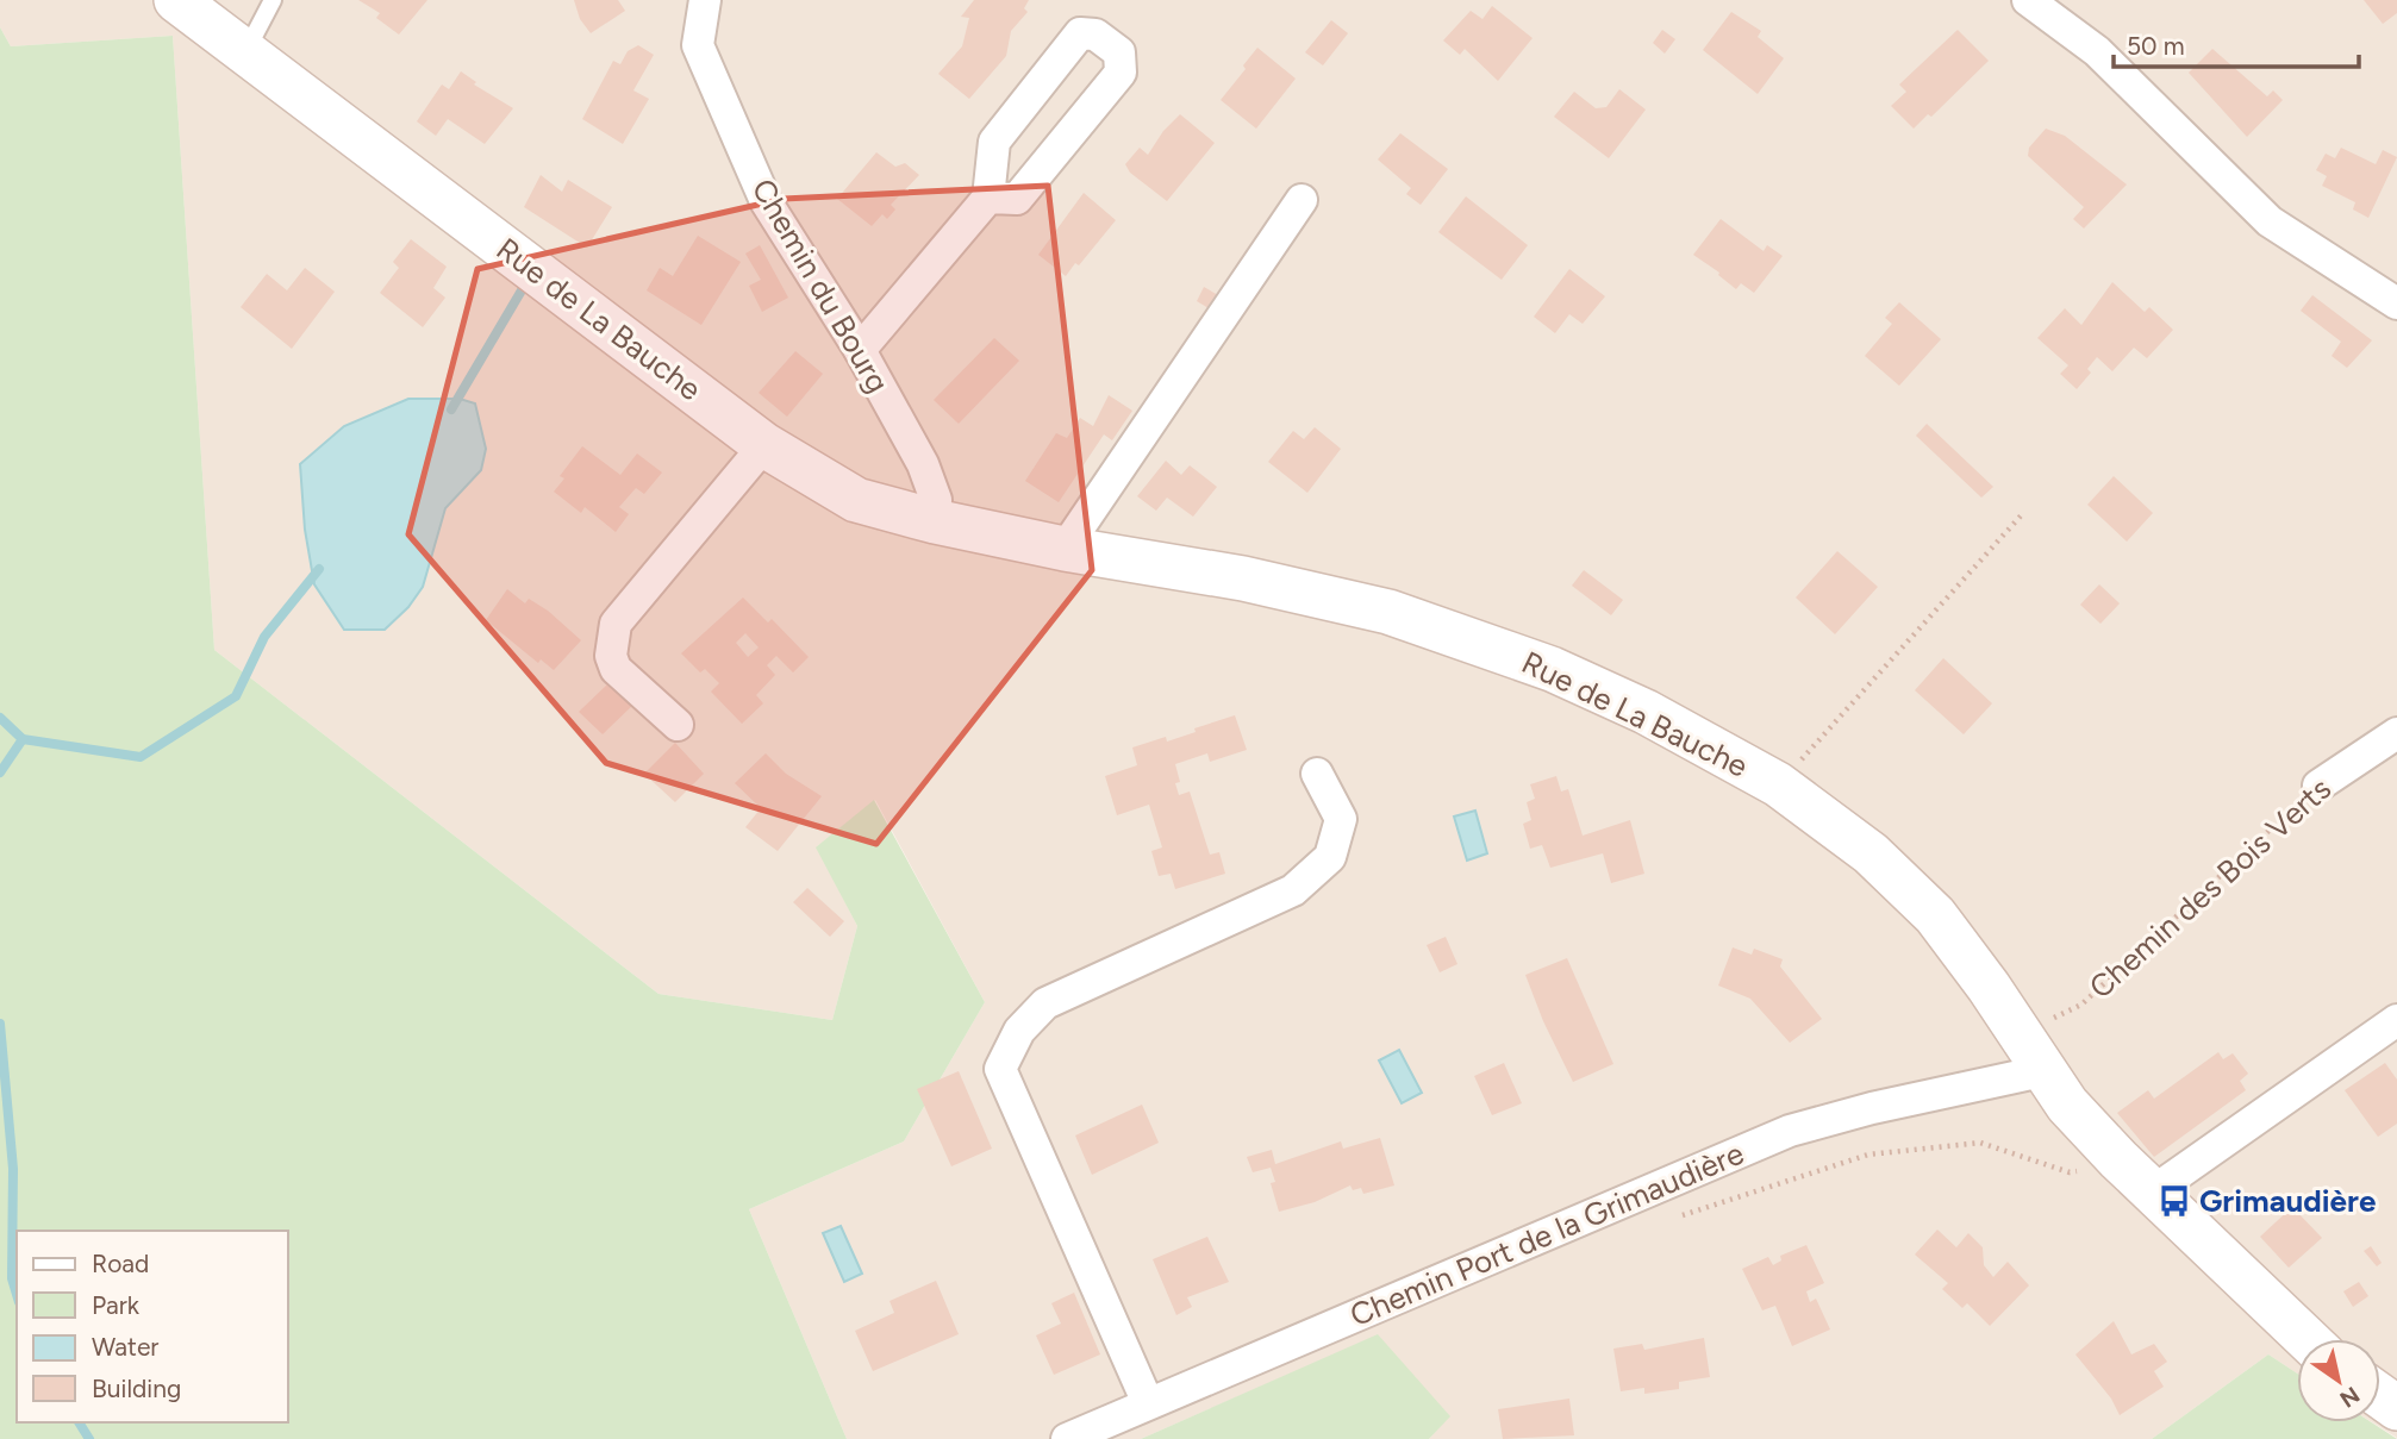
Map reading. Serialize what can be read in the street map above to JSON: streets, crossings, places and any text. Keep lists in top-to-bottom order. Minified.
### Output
{"streets":{"street":["Chemin du Bourg","Rue de La Bauche","Chemin des Bois Verts","Chemin Port de la Grimaudière"]},"crossings":[["Chemin du Bourg","Rue de La Bauche"],["Rue de La Bauche","Chemin des Bois Verts"],["Rue de La Bauche","Chemin Port de la Grimaudière"],["Chemin des Bois Verts","Chemin Port de la Grimaudière"]],"places":{"bus stop":["Grimaudière"]},"legend":["Road","Park","Water","Building"],"scale_bar":"50 m","north":"bottom right"}
